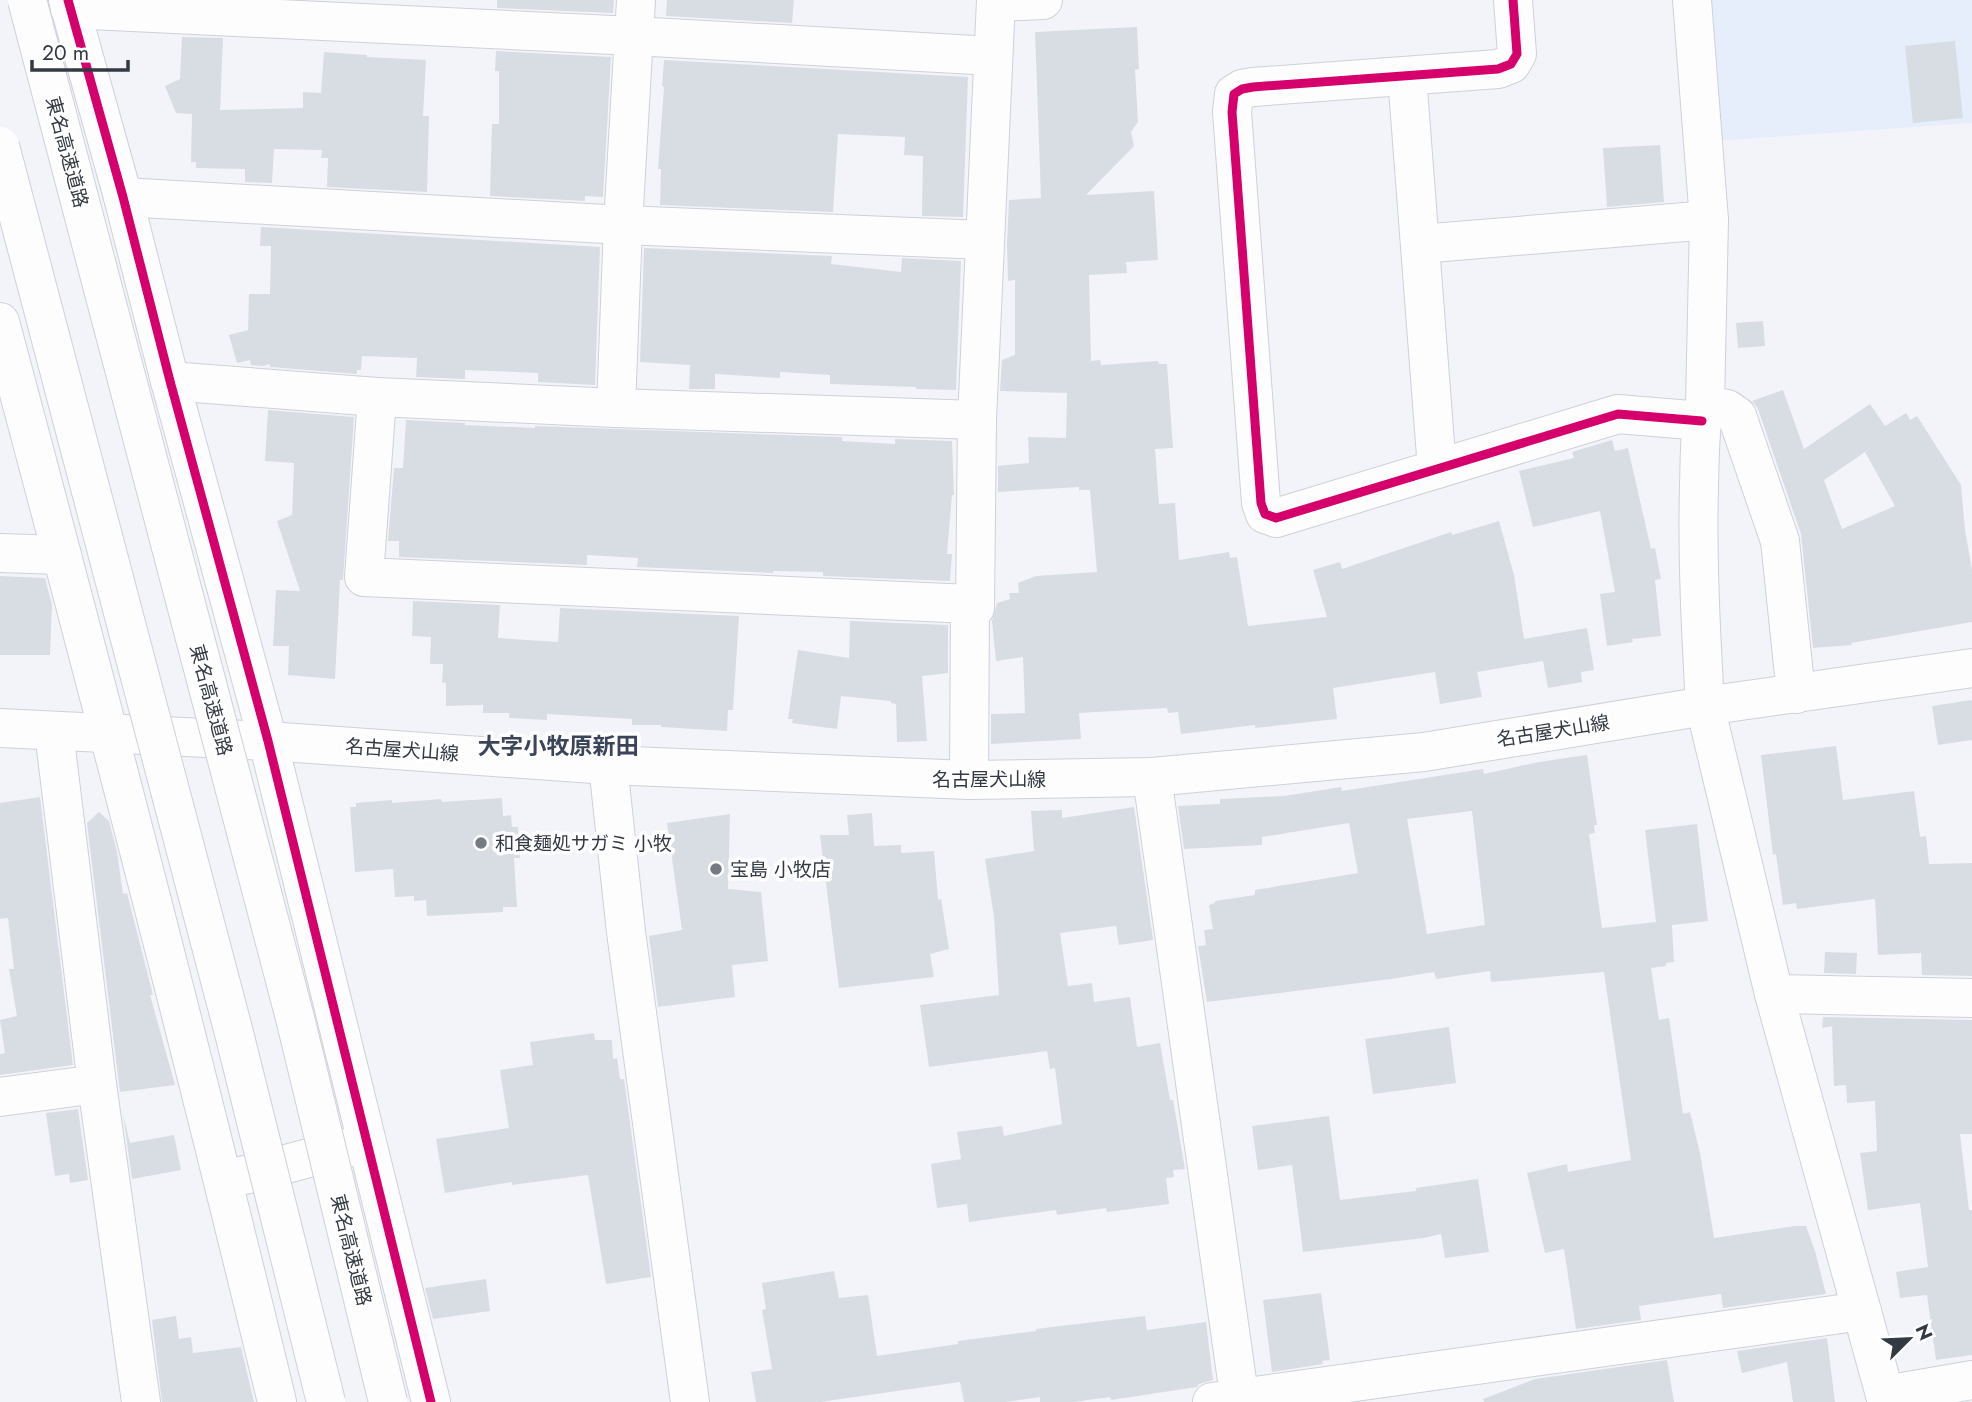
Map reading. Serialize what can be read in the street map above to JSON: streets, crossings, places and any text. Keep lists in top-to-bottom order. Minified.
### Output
{"streets":{"main road":["東名高速道路","名古屋犬山線"]},"districts":["大字小牧原新田"],"places":["和食麺処サガミ 小牧","宝島 小牧店"],"scale_bar":"20 m","north":"top right"}
